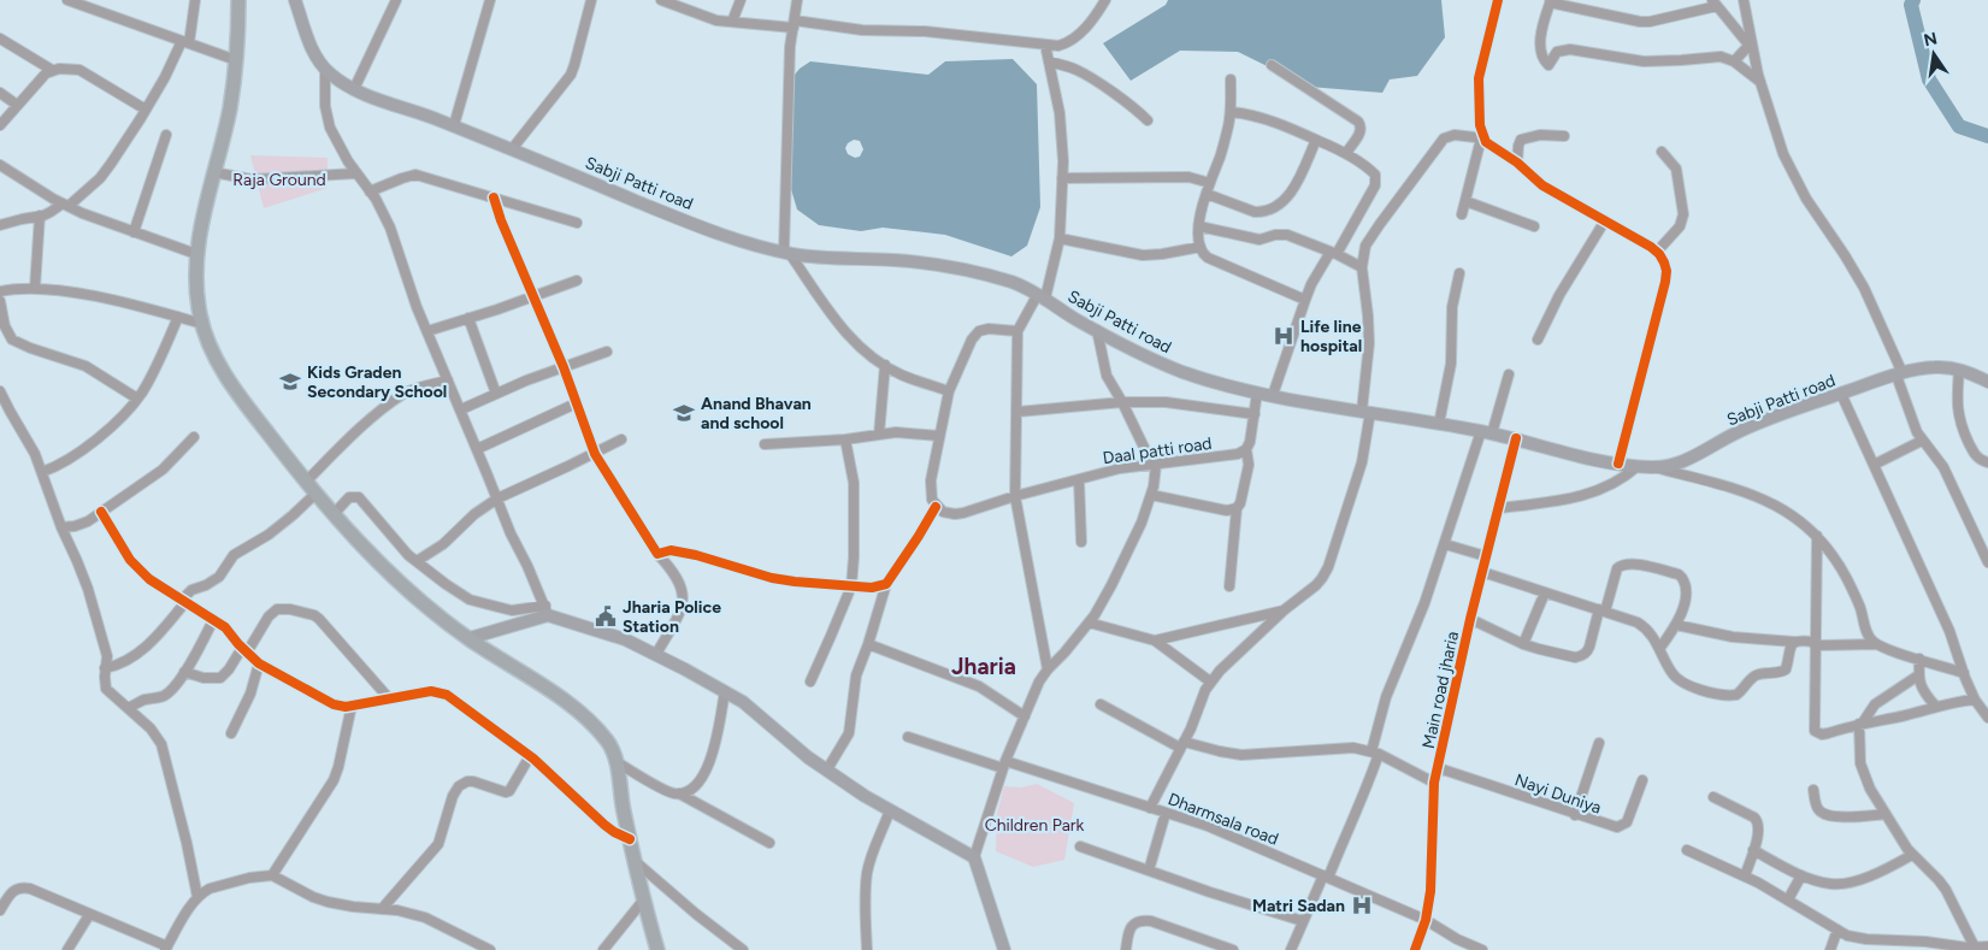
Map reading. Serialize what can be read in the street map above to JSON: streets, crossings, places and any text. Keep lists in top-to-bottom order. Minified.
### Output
{"streets":{"main road":["Sabji Patti road"],"street":["Daal patti road","Main road jharia","Nayi Duniya","Dharmsala road"]},"crossings":[["Sabji Patti road","Main road jharia"],["Main road jharia","Nayi Duniya"],["Main road jharia","Dharmsala road"]],"districts":["Jharia"],"parks":["Raja Ground","Children Park"],"places":{"hospital":["Life line hospital","Matri Sadan"],"school or university":["Kids Graden Secondary School","Anand Bhavan and school"],"public building":["Jharia Police Station"]},"north":"top"}
